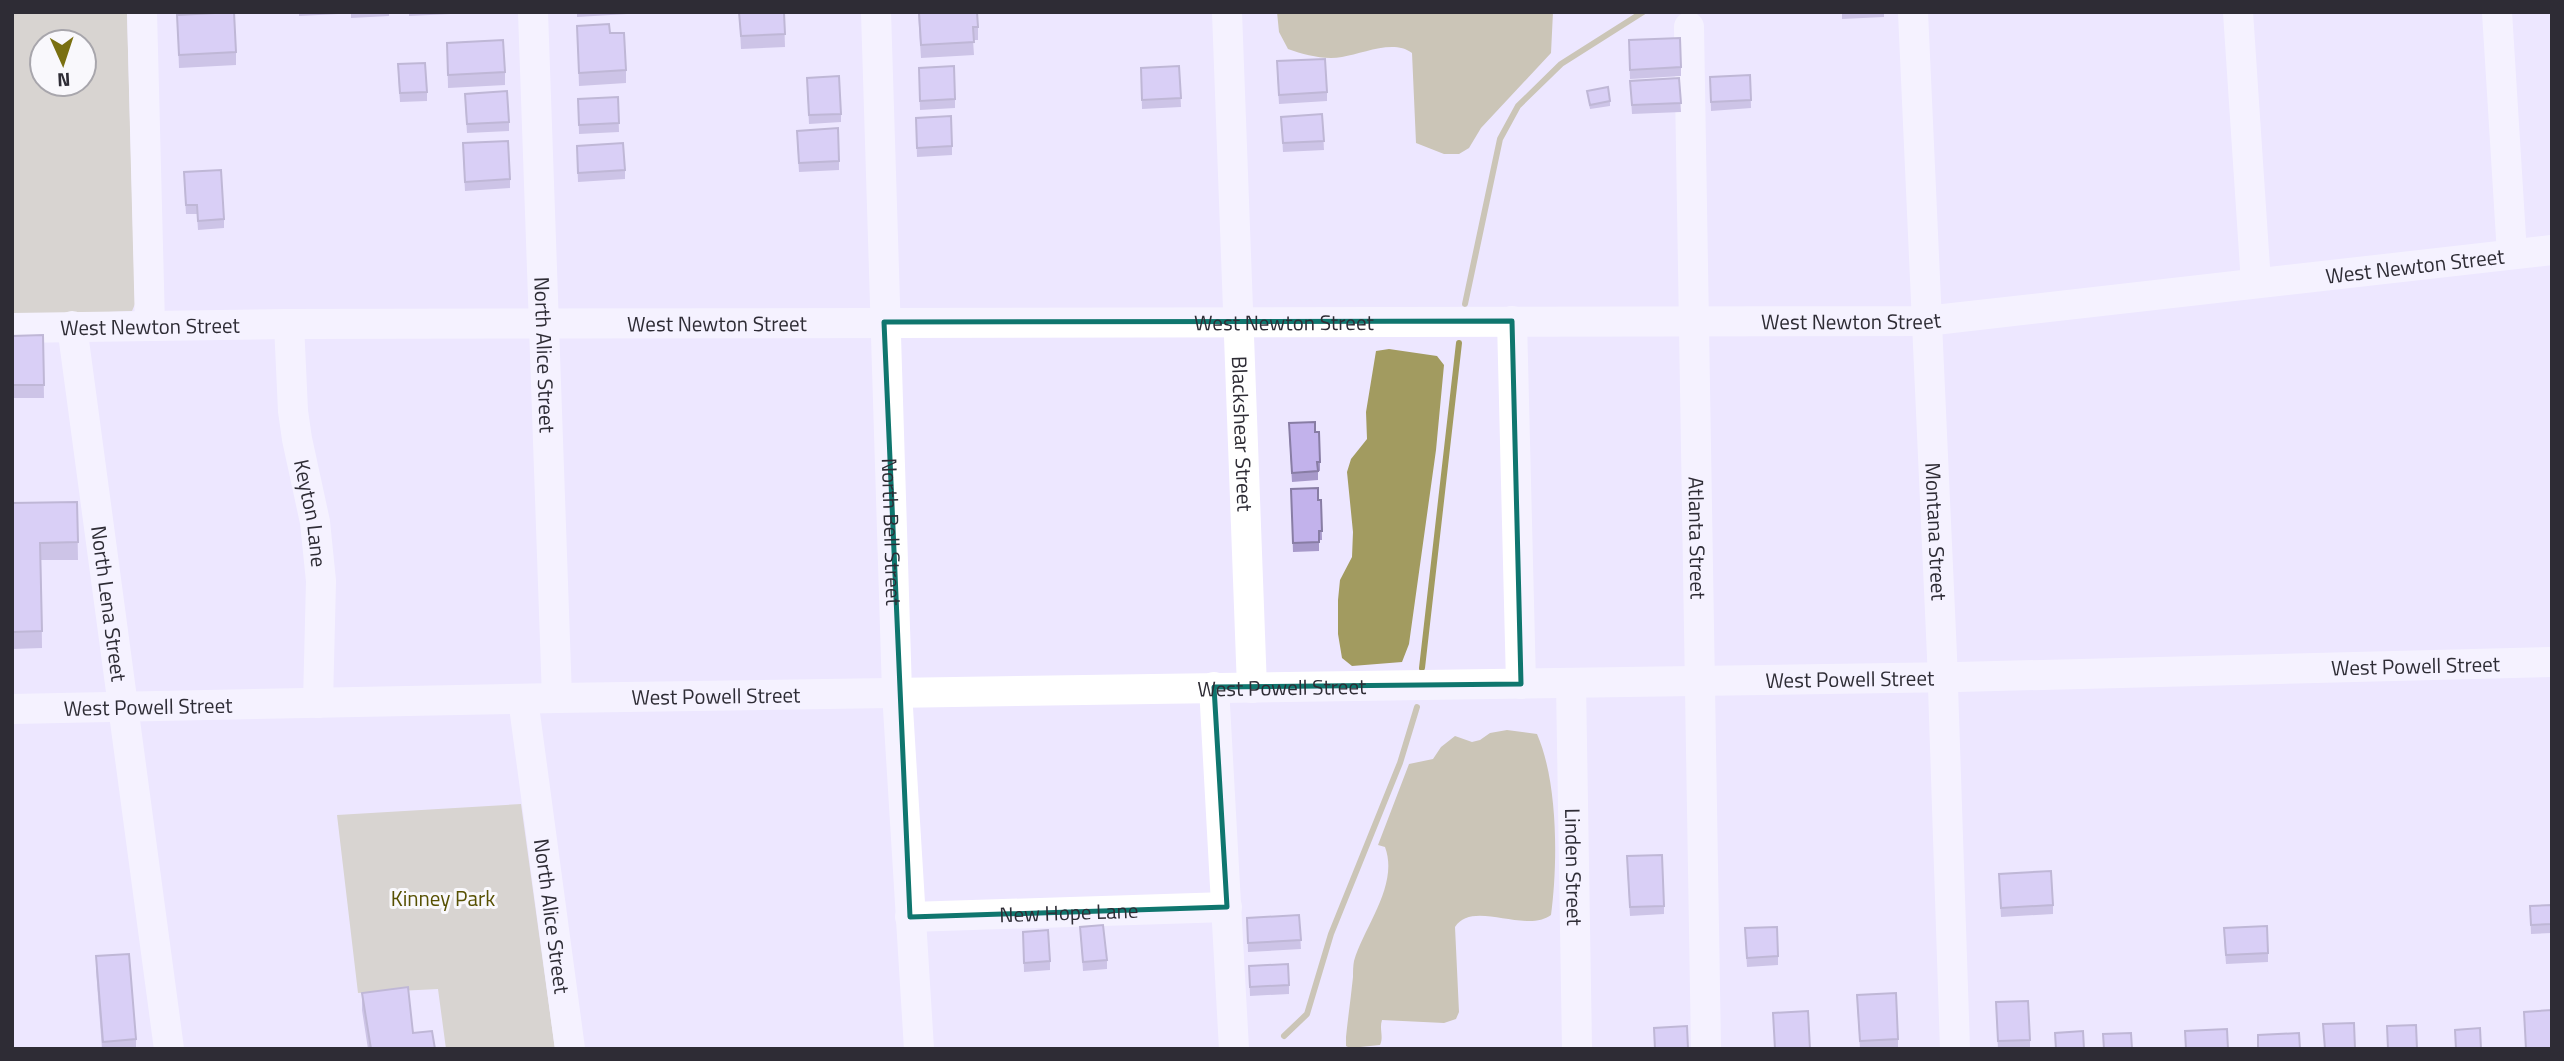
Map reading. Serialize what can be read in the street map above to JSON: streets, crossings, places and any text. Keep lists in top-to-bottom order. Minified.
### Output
{"streets":{"street":["West Newton Street","North Alice Street","Blackshear Street","Keyton Lane","Montana Street","North Bell Street","Atlanta Street","North Lena Street","West Powell Street","Linden Street","New Hope Lane"]},"crossings":[["West Newton Street","North Alice Street"],["West Newton Street","Blackshear Street"],["West Newton Street","Keyton Lane"],["West Newton Street","Montana Street"],["West Newton Street","North Bell Street"],["West Newton Street","Atlanta Street"],["West Newton Street","North Lena Street"],["North Alice Street","West Powell Street"],["Blackshear Street","West Powell Street"],["Keyton Lane","West Powell Street"],["Montana Street","West Powell Street"],["North Bell Street","West Powell Street"],["North Bell Street","New Hope Lane"],["Atlanta Street","West Powell Street"],["North Lena Street","West Powell Street"],["West Powell Street","Linden Street"]],"parks":["Kinney Park"],"north":"bottom"}
